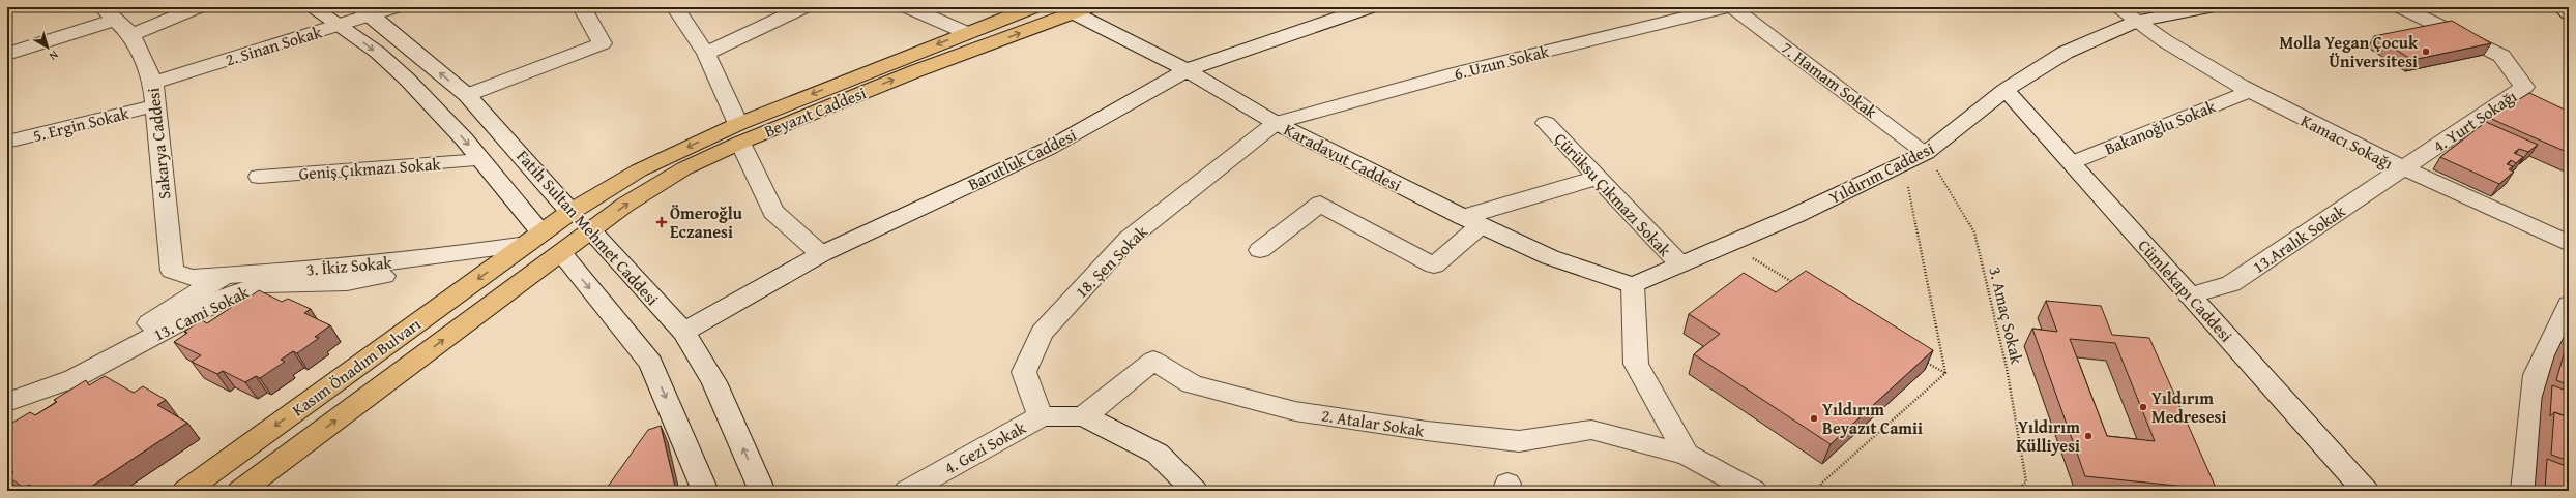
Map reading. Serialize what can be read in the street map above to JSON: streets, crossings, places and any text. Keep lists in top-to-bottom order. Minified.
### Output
{"streets":{"main road":["Beyazıt Caddesi","Fatih Sultan Mehmet Caddesi","Kasım Önadım Bulvarı"],"street":["2. Sinan Sokak","6. Uzun Sokak","7. Hamam Sokak","4. Yurt Sokağı","5. Ergin Sokak","Bakanoğlu Sokak","Kamacı Sokağı","Sakarya Caddesi","Karadavut Caddesi","Barutluk Caddesi","Geniş Çıkmazı Sokak","Yıldırım Caddesi","Çürüksu Çıkmazı Sokak","13.Aralık Sokak","18. Şen Sokak","3. İkiz Sokak","Cümlekapı Caddesi","13. Cami Sokak","2. Atalar Sokak","4. Gezi Sokak"],"path":["3. Amaç Sokak"]},"crossings":[["2. Sinan Sokak","Sakarya Caddesi"],["2. Sinan Sokak","Fatih Sultan Mehmet Caddesi"],["6. Uzun Sokak","Karadavut Caddesi"],["6. Uzun Sokak","18. Şen Sokak"],["7. Hamam Sokak","Yıldırım Caddesi"],["7. Hamam Sokak","3. Amaç Sokak"],["Beyazıt Caddesi","Karadavut Caddesi"],["Beyazıt Caddesi","Fatih Sultan Mehmet Caddesi"],["Beyazıt Caddesi","3. İkiz Sokak"],["Beyazıt Caddesi","Kasım Önadım Bulvarı"],["4. Yurt Sokağı","Kamacı Sokağı"],["4. Yurt Sokağı","13.Aralık Sokak"],["5. Ergin Sokak","Sakarya Caddesi"],["Bakanoğlu Sokak","Kamacı Sokağı"],["Bakanoğlu Sokak","Cümlekapı Caddesi"],["Kamacı Sokağı","Yıldırım Caddesi"],["Kamacı Sokağı","13.Aralık Sokak"],["Sakarya Caddesi","3. İkiz Sokak"],["Karadavut Caddesi","Barutluk Caddesi"],["Karadavut Caddesi","Yıldırım Caddesi"],["Karadavut Caddesi","18. Şen Sokak"],["Barutluk Caddesi","Fatih Sultan Mehmet Caddesi"],["Geniş Çıkmazı Sokak","Fatih Sultan Mehmet Caddesi"],["Yıldırım Caddesi","Çürüksu Çıkmazı Sokak"],["Yıldırım Caddesi","Cümlekapı Caddesi"],["Yıldırım Caddesi","3. Amaç Sokak"],["Fatih Sultan Mehmet Caddesi","3. İkiz Sokak"],["Fatih Sultan Mehmet Caddesi","Kasım Önadım Bulvarı"],["13.Aralık Sokak","Cümlekapı Caddesi"],["18. Şen Sokak","4. Gezi Sokak"],["3. İkiz Sokak","13. Cami Sokak"],["3. İkiz Sokak","Kasım Önadım Bulvarı"]],"places":{"other":["Molla Yegan Çocuk Üniversitesi","Yıldırım Medresesi","Yıldırım Beyazıt Camii","Yıldırım Külliyesi"],"health":["Ömeroğlu Eczanesi"]},"north":"bottom right"}
